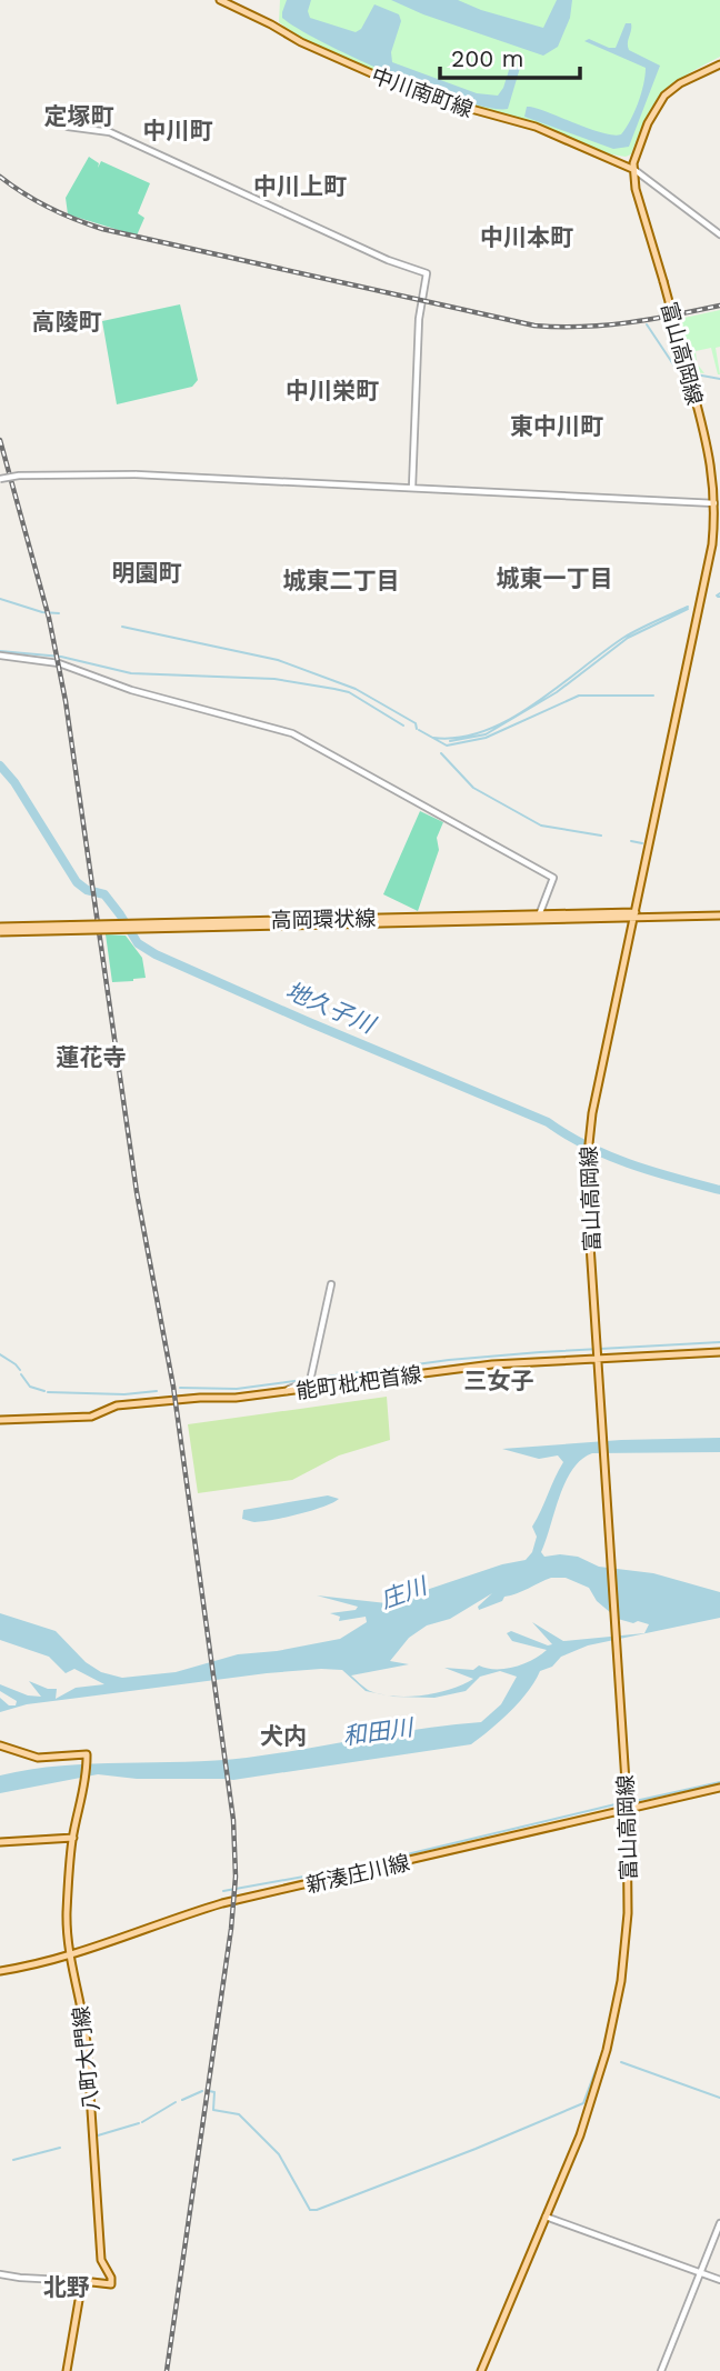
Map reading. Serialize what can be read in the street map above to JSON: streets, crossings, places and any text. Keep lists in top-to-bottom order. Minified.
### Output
{"streets":{"main road":["中川南町線","富山高岡線","高岡環状線","能町枇杷首線","新湊庄川線","八町大門線"]},"crossings":[["中川南町線","富山高岡線"],["富山高岡線","高岡環状線"],["富山高岡線","能町枇杷首線"],["富山高岡線","新湊庄川線"],["新湊庄川線","八町大門線"]],"districts":["定塚町","中川町","中川上町","中川本町","高陵町","中川栄町","東中川町","明園町","城東一丁目","城東二丁目","蓮花寺","三女子","犬内","北野"],"water":["地久子川","庄川","和田川"],"scale_bar":"200 m"}
